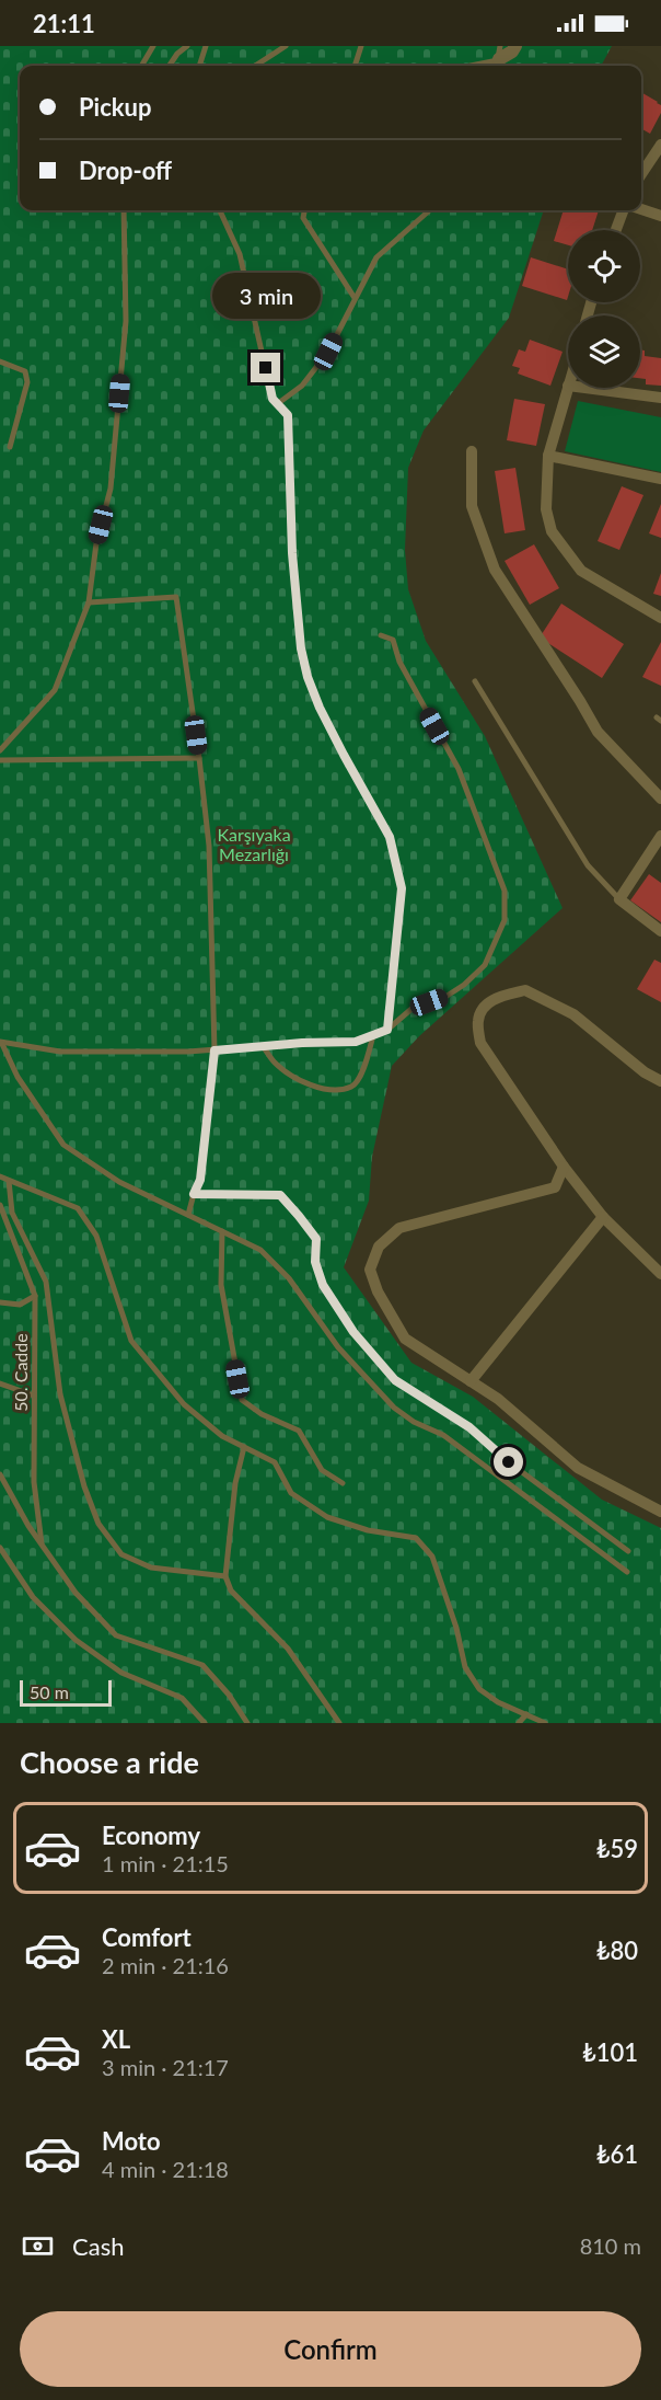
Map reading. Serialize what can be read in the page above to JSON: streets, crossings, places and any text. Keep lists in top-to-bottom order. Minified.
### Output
{"streets":{"lane":["50. Cadde"]},"parks":["Karşıyaka Mezarlığı"],"scale_bar":"50 m","page":{"status":"21:11","banner":["Pickup","Drop-off"],"bubble":"3 min","scale":"50 m","heading":"Choose a ride","list":[{"name":"Economy","note":"1 min · 21:15","value":"₺59"},{"name":"Comfort","note":"2 min · 21:16","value":"₺80"},{"name":"XL","note":"3 min · 21:17","value":"₺101"},{"name":"Moto","note":"4 min · 21:18","value":"₺61"}],"pay":["Cash","810 m"],"buttons":"Confirm"}}
